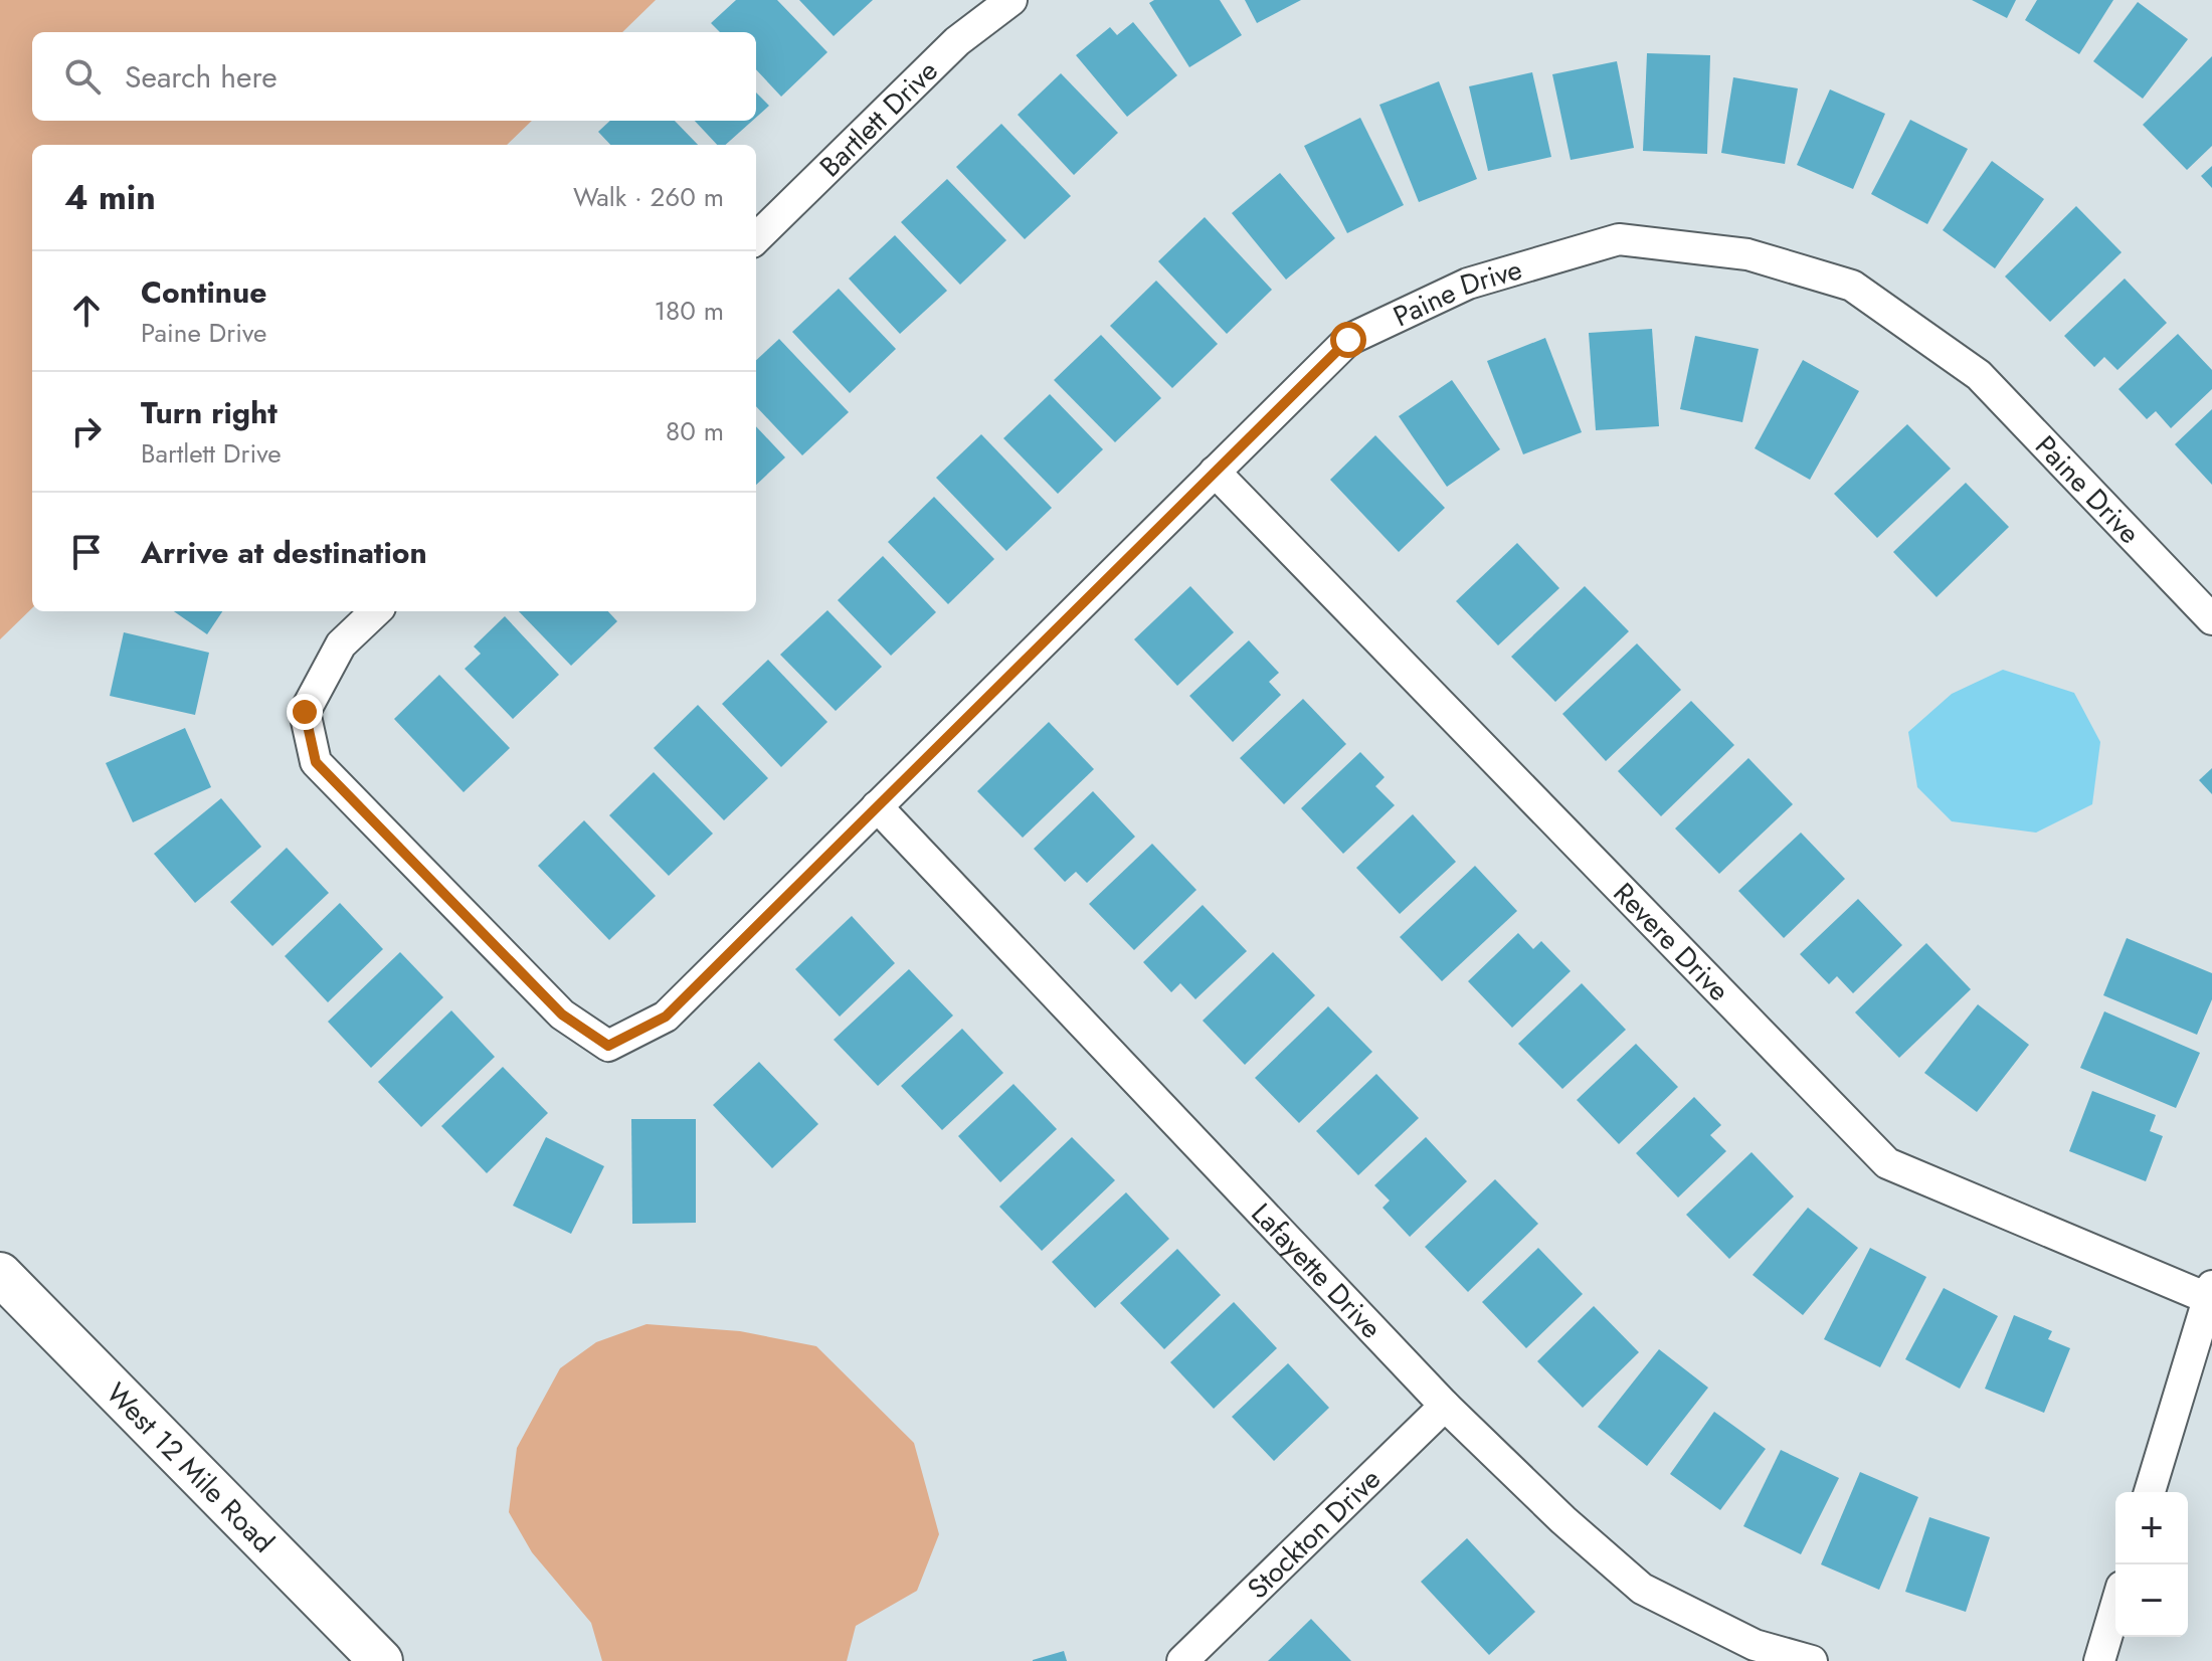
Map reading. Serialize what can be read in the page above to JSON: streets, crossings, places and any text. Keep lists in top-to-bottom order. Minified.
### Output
{"streets":{"main road":["West 12 Mile Road"],"street":["Bartlett Drive","Paine Drive","Revere Drive","Lafayette Drive","Stockton Drive"]},"crossings":[["Paine Drive","Revere Drive"],["Paine Drive","Lafayette Drive"],["Lafayette Drive","Stockton Drive"]],"page":{"search":"Search here","heading":["4 min","Walk · 260 m"],"list":[["Continue","Paine Drive","180 m"],["Turn right","Bartlett Drive","80 m"],"Arrive at destination"],"map_buttons":["+","−"]}}
